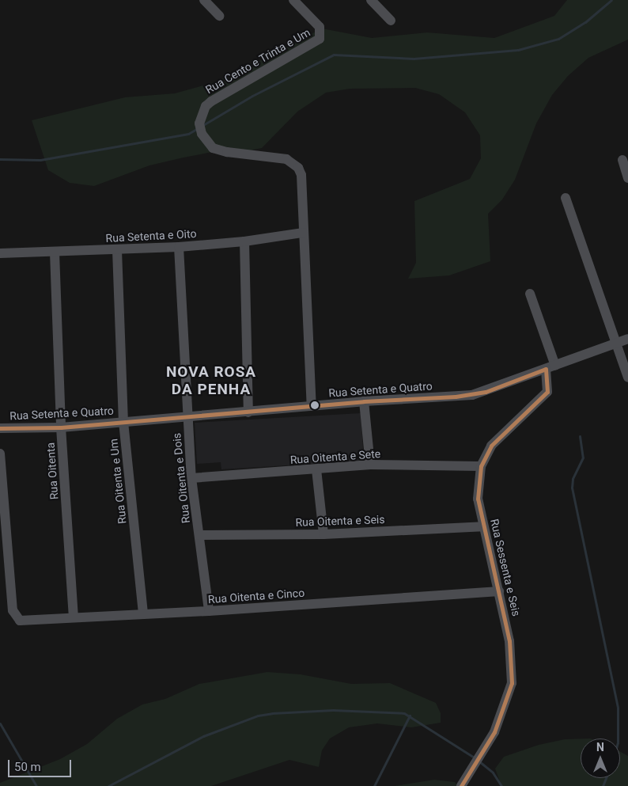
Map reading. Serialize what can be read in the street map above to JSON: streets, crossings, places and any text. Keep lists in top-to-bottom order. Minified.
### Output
{"streets":{"street":["Rua Cento e Trinta e Um","Rua Setenta e Oito","Rua Setenta e Quatro","Rua Oitenta e Sete","Rua Oitenta","Rua Oitenta e Dois","Rua Oitenta e Um","Rua Oitenta e Seis","Rua Sessenta e Seis","Rua Oitenta e Cinco"]},"crossings":[["Rua Cento e Trinta e Um","Rua Setenta e Oito"],["Rua Setenta e Oito","Rua Oitenta"],["Rua Setenta e Oito","Rua Oitenta e Dois"],["Rua Setenta e Oito","Rua Oitenta e Um"],["Rua Setenta e Quatro","Rua Oitenta"],["Rua Setenta e Quatro","Rua Oitenta e Dois"],["Rua Setenta e Quatro","Rua Oitenta e Um"],["Rua Setenta e Quatro","Rua Sessenta e Seis"],["Rua Oitenta e Sete","Rua Oitenta e Dois"],["Rua Oitenta e Sete","Rua Sessenta e Seis"],["Rua Oitenta","Rua Oitenta e Cinco"],["Rua Oitenta e Dois","Rua Oitenta e Seis"],["Rua Oitenta e Dois","Rua Oitenta e Cinco"],["Rua Oitenta e Um","Rua Oitenta e Cinco"],["Rua Oitenta e Seis","Rua Sessenta e Seis"],["Rua Sessenta e Seis","Rua Oitenta e Cinco"]],"districts":["NOVA ROSA DA PENHA"],"scale_bar":"50 m","north":"top"}
